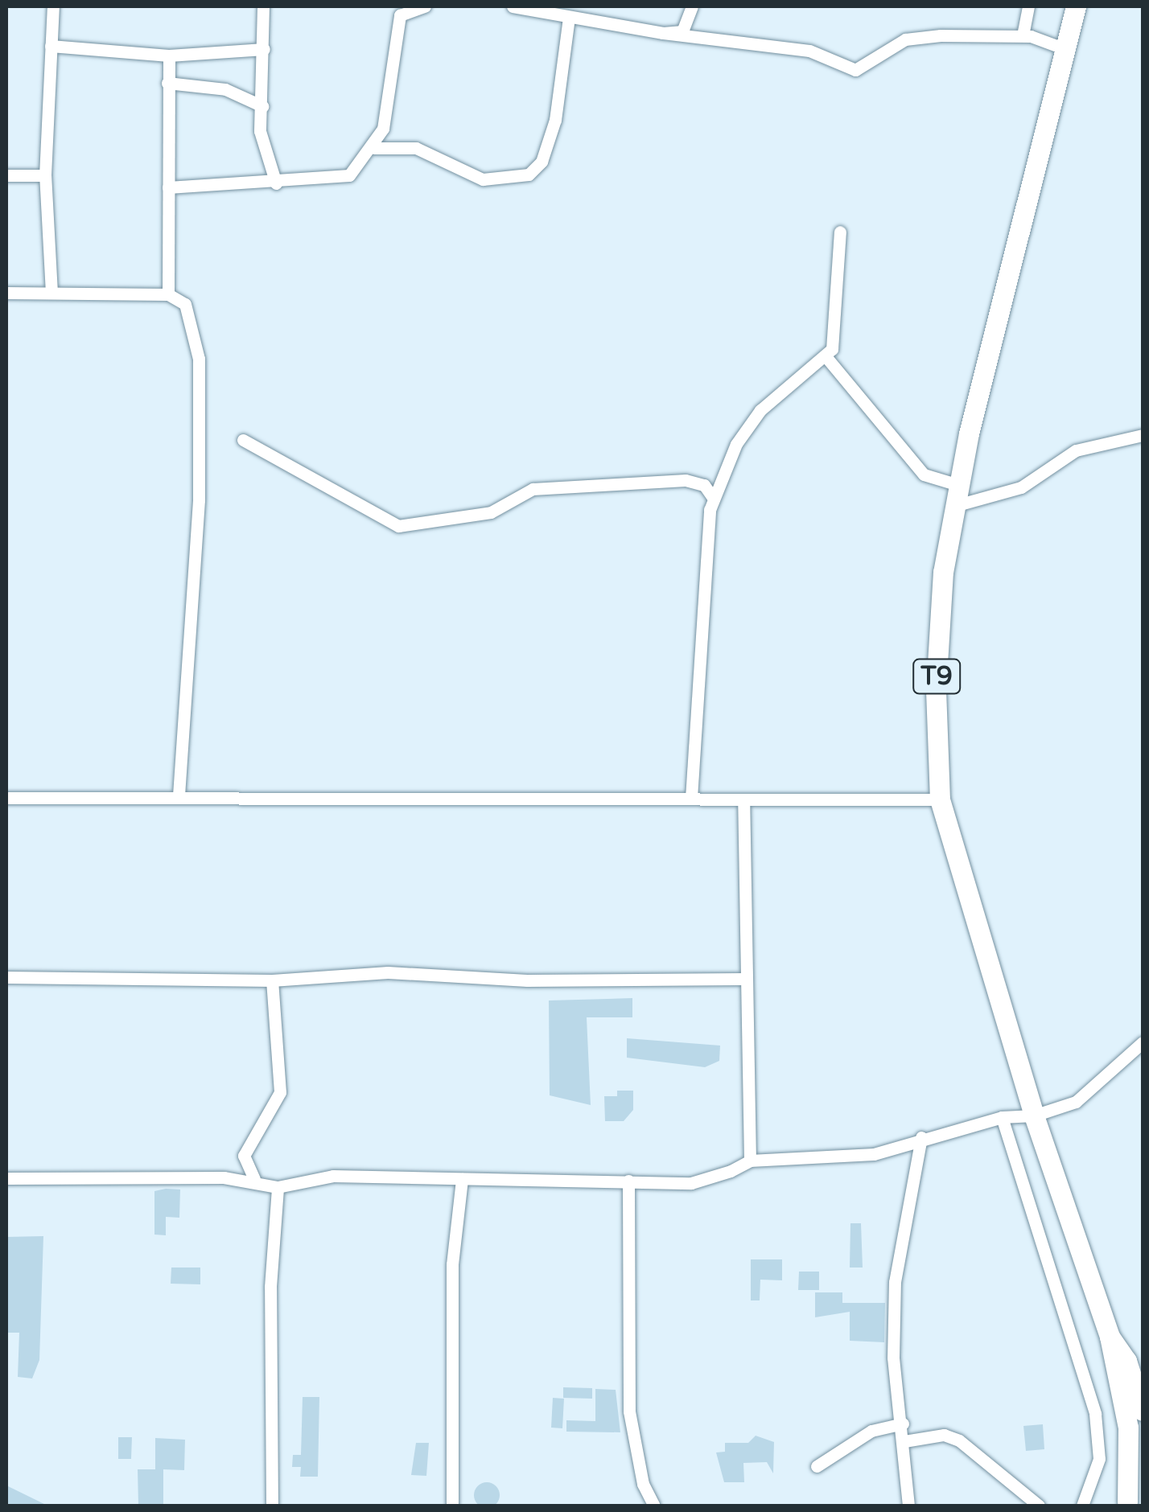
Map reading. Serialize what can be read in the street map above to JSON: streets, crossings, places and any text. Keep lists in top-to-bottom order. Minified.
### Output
{"streets":{"highway":["T9"]}}
